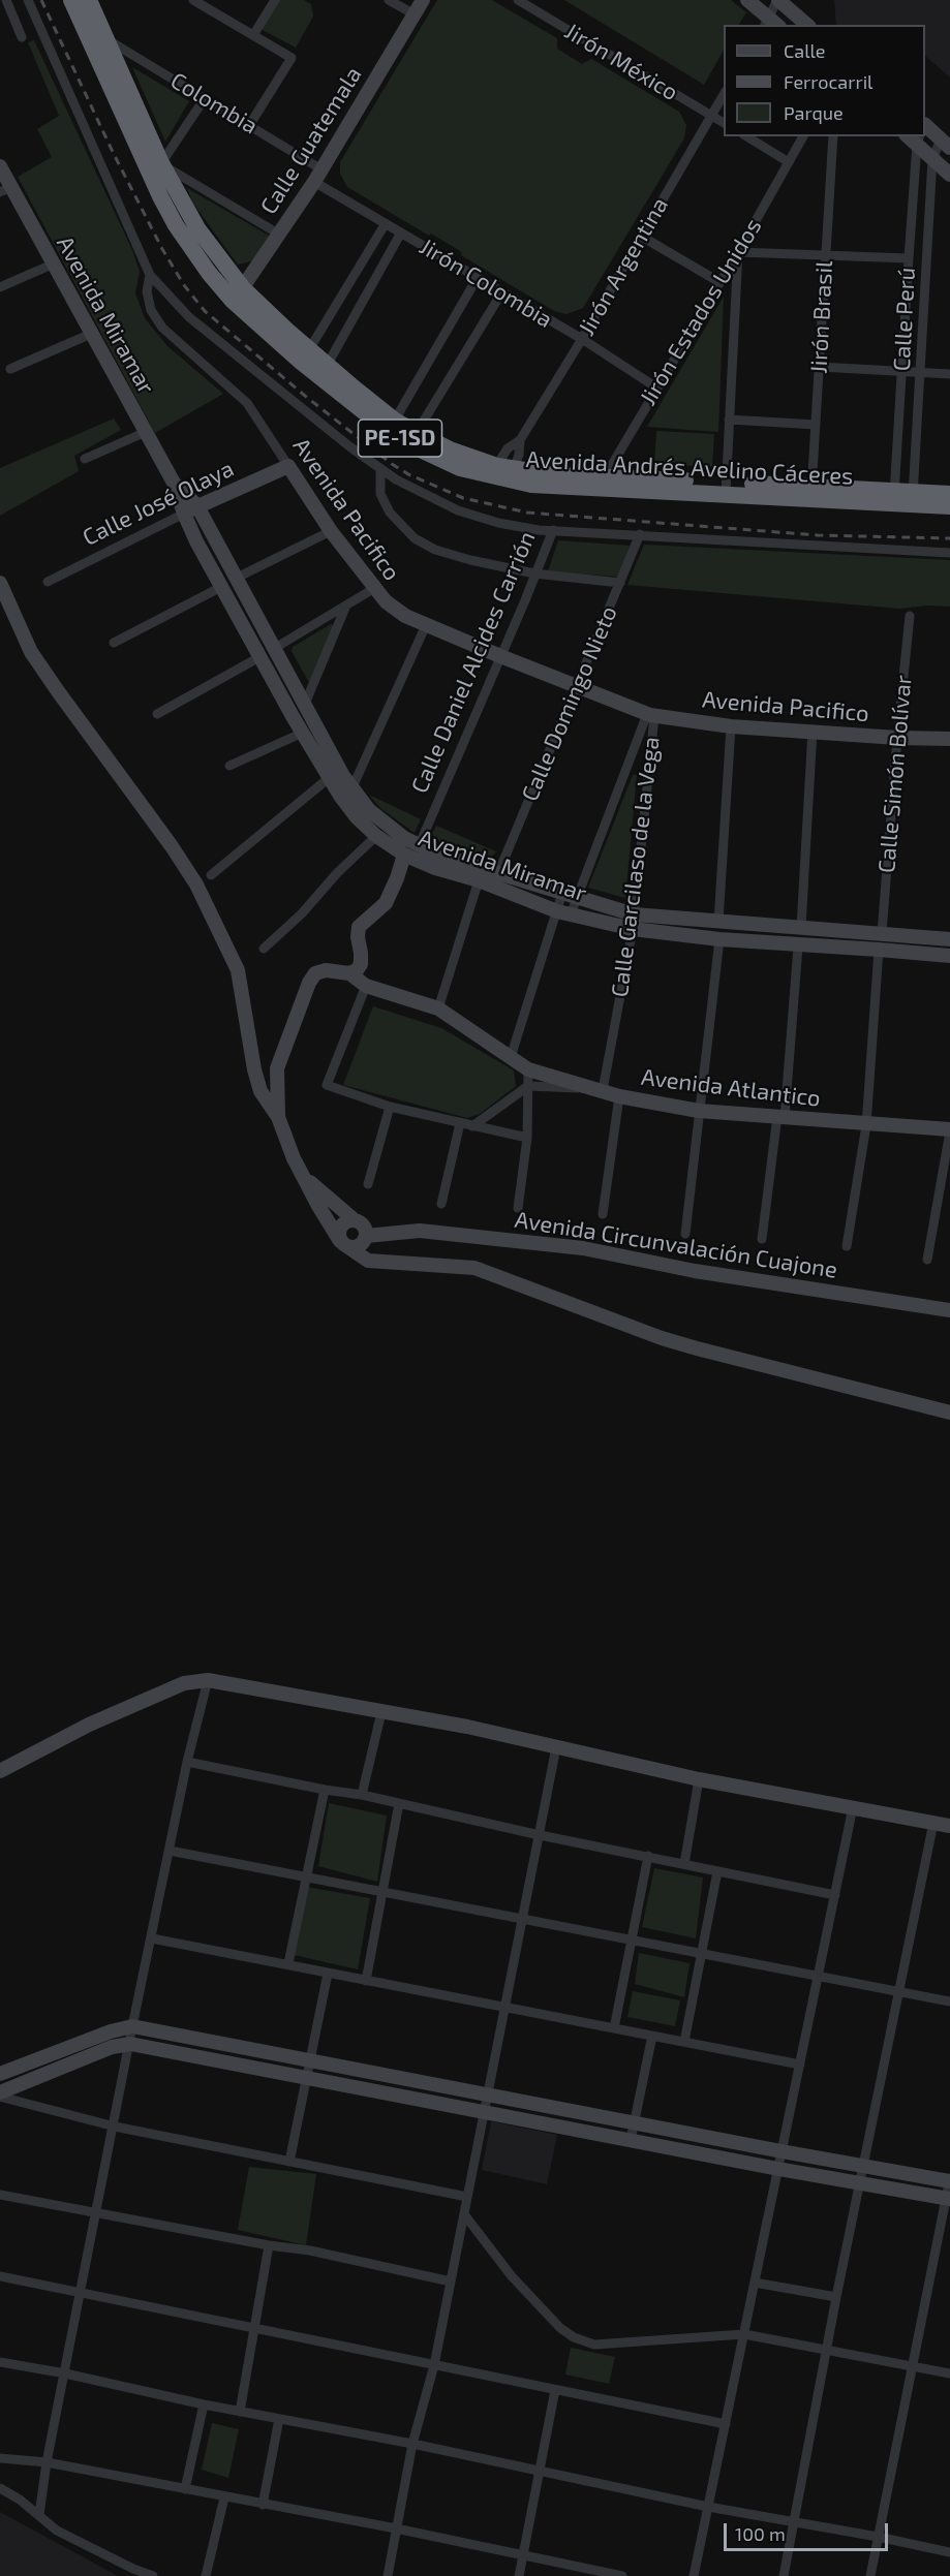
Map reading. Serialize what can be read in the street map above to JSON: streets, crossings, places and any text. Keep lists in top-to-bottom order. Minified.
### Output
{"streets":{"highway":["PE-1SD","Avenida Andrés Avelino Cáceres"],"main road":["Calle Guatemala","Avenida Miramar","Calle José Olaya","Avenida Pacifico","Avenida Atlantico","Avenida Circunvalación Cuajone"],"street":["Jirón México","Colombia","Jirón Argentina","Jirón Colombia","Jirón Estados Unidos","Jirón Brasil","Calle Perú","Calle Daniel Alcides Carrión","Calle Domingo Nieto","Calle Simón Bolívar","Calle Garcilaso de la Vega"]},"crossings":[["Jirón México","Jirón Argentina"],["Colombia","Calle Guatemala"],["Colombia","Jirón Colombia"],["Colombia","Avenida Andrés Avelino Cáceres"],["Calle Guatemala","Jirón Colombia"],["Calle Guatemala","Avenida Andrés Avelino Cáceres"],["Jirón Argentina","Jirón Colombia"],["Jirón Argentina","Avenida Andrés Avelino Cáceres"],["Jirón Colombia","Jirón Estados Unidos"],["Jirón Estados Unidos","Avenida Andrés Avelino Cáceres"],["Avenida Miramar","Calle José Olaya"],["Avenida Miramar","Calle Daniel Alcides Carrión"],["Avenida Miramar","Calle Domingo Nieto"],["Avenida Miramar","Calle Simón Bolívar"],["Avenida Miramar","Calle Garcilaso de la Vega"],["Jirón Brasil","Avenida Andrés Avelino Cáceres"],["Calle Perú","Avenida Andrés Avelino Cáceres"],["Calle José Olaya","Avenida Pacifico"],["Avenida Pacifico","Calle Daniel Alcides Carrión"],["Avenida Pacifico","Calle Domingo Nieto"],["Avenida Pacifico","Calle Simón Bolívar"],["Avenida Pacifico","Calle Garcilaso de la Vega"],["Calle Garcilaso de la Vega","Avenida Atlantico"]],"legend":["Calle","Ferrocarril","Parque"],"scale_bar":"100 m"}
